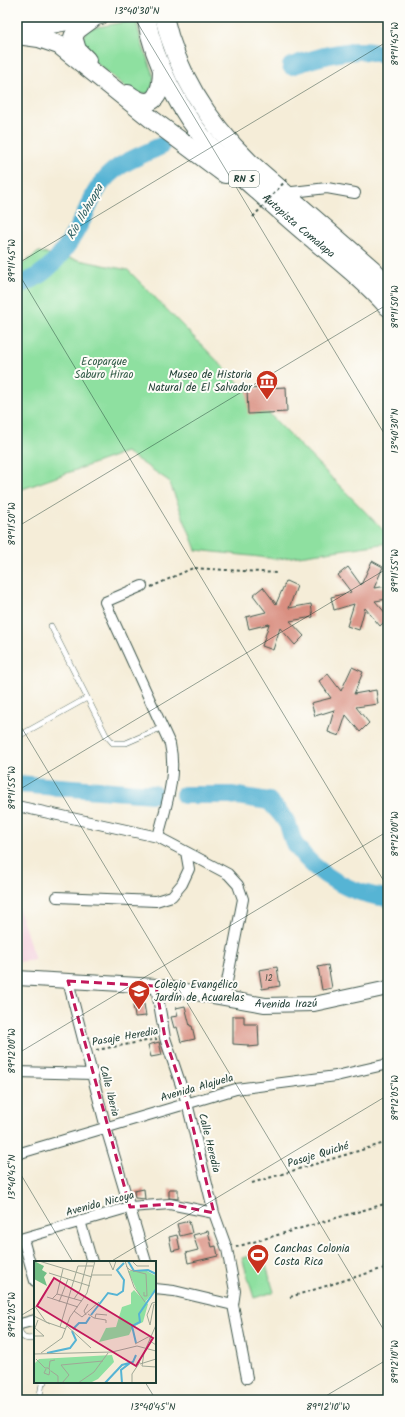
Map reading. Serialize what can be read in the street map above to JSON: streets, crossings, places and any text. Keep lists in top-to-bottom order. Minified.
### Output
{"streets":{"highway":["RN 5","Autopista Comalapa"],"street":["Avenida Irazú","Avenida Alajuela","Calle Iberia","Calle Heredia","Avenida Nicoya"],"path":["Pasaje Heredia","Pasaje Quiché"]},"crossings":[["Avenida Irazú","Calle Iberia"],["Avenida Irazú","Calle Heredia"],["Pasaje Heredia","Calle Iberia"],["Pasaje Heredia","Calle Heredia"],["Avenida Alajuela","Calle Iberia"],["Avenida Alajuela","Calle Heredia"],["Calle Iberia","Avenida Nicoya"],["Calle Heredia","Avenida Nicoya"]],"water":["Río Ilohuapa"],"parks":["Ecoparque Saburo Hirao"],"places":{"museum":["Museo de Historia Natural de El Salvador"],"school or university":["Colegio Evangélico Jardín de Acuarelas"],"sports":["Canchas Colonia Costa Rica"]},"house_numbers":["12"],"coordinates":["13°40'30\"N","89°11'45\"W","89°11'50\"W","89°11'55\"W","89°12'00\"W","89°12'05\"W","13°40'45\"N","89°12'10\"W"]}
